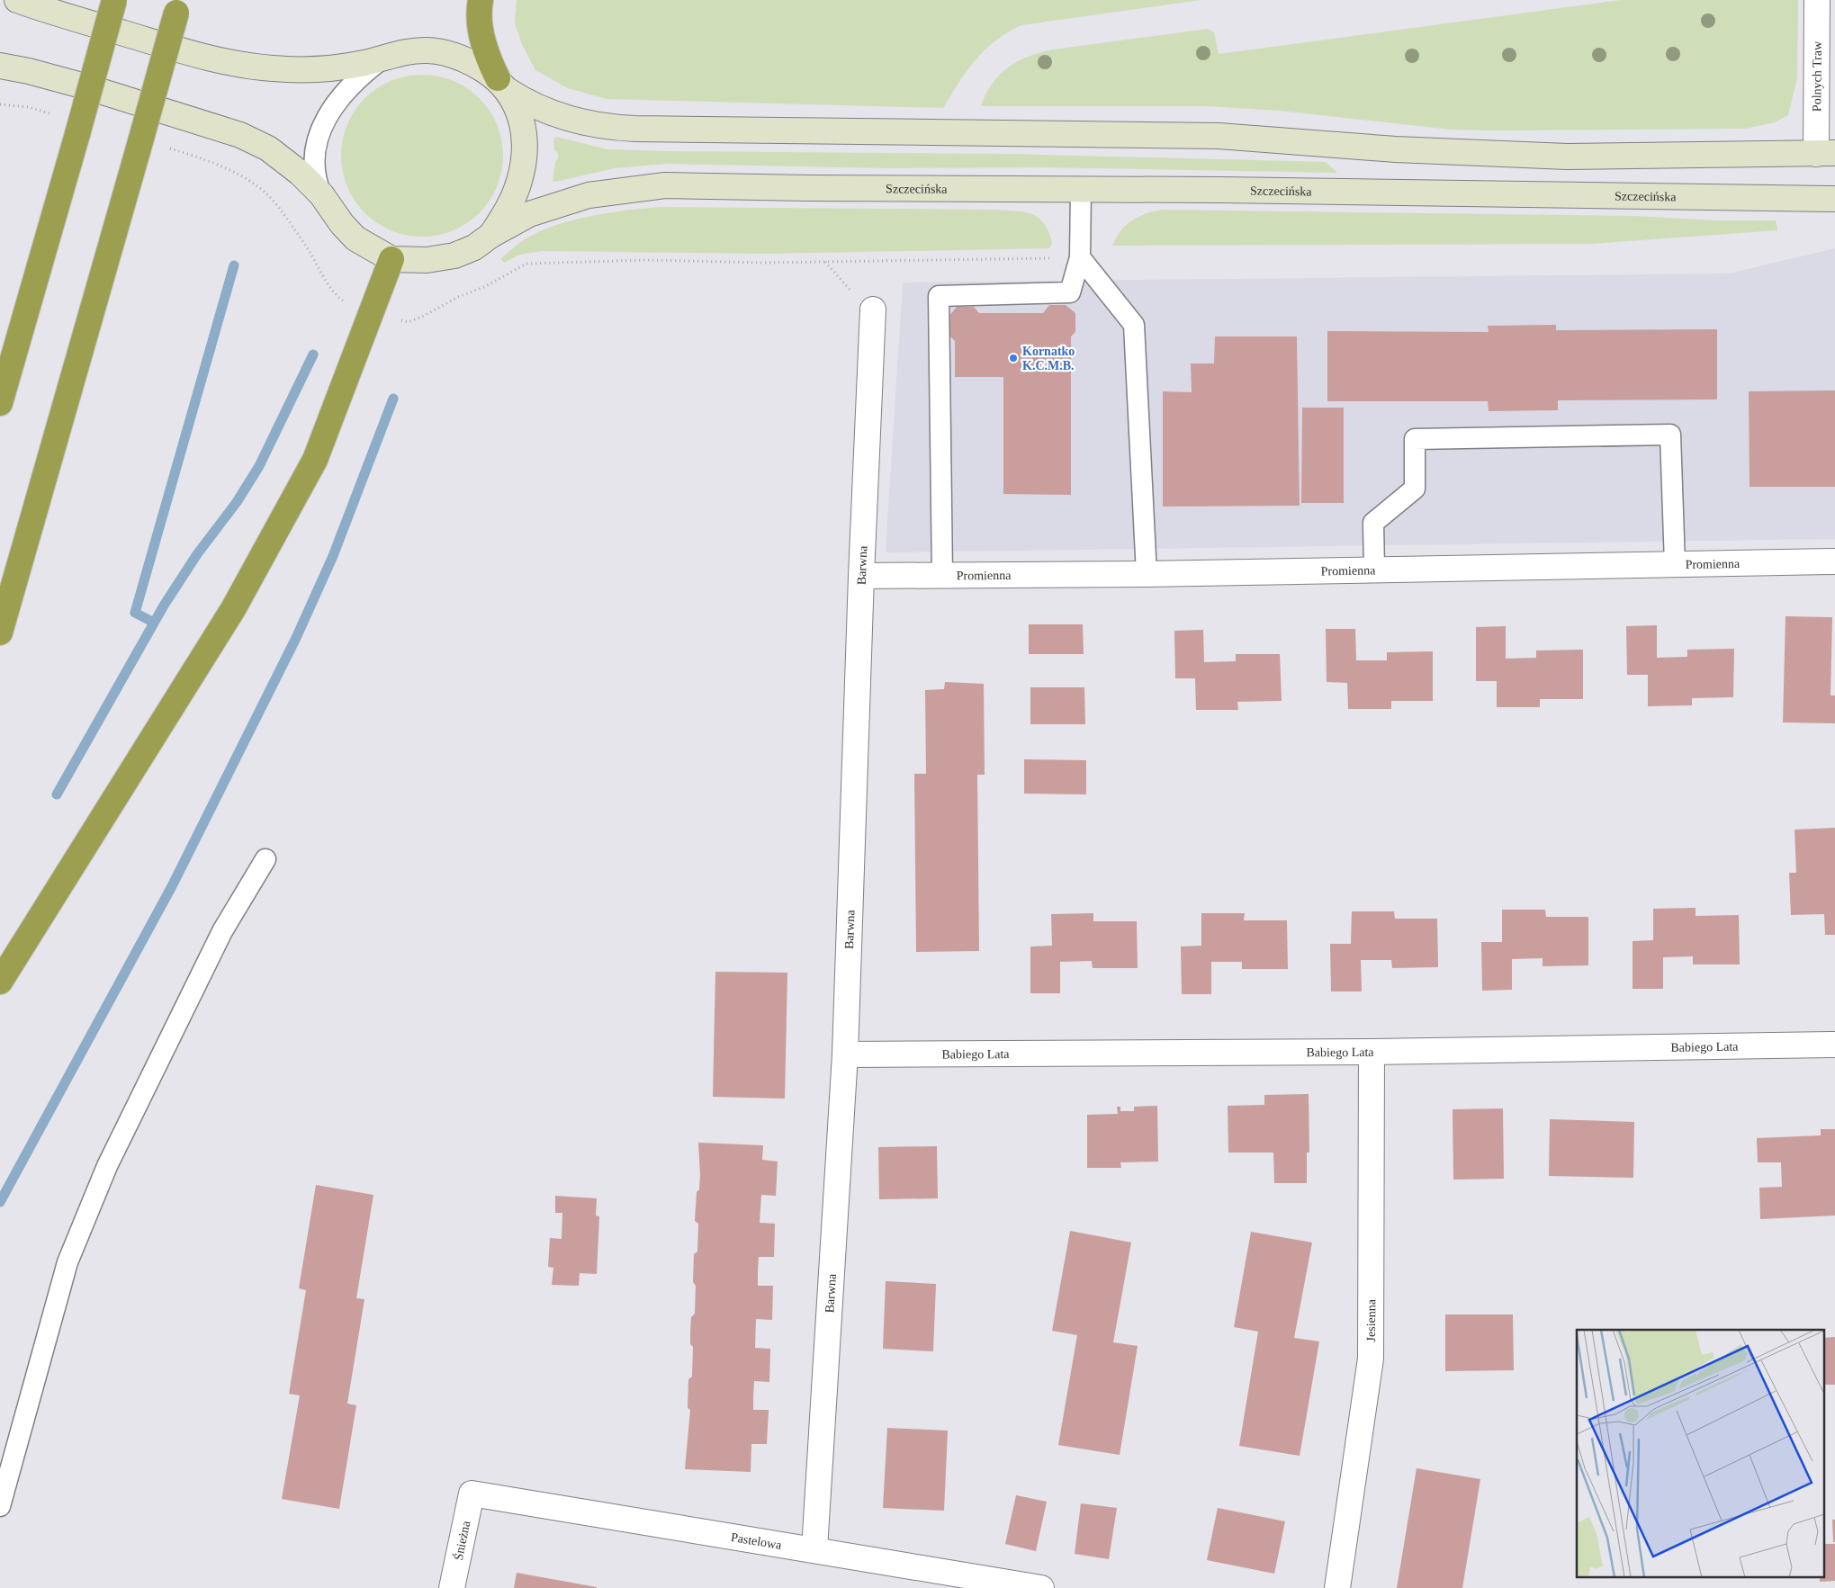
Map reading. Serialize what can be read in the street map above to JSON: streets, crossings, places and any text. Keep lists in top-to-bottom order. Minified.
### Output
{"streets":{"main road":["Szczecińska"],"street":["Polnych Traw","Promienna","Barwna","Babiego Lata","Jesienna","Śnieżna","Pastelowa"]},"crossings":[["Promienna","Barwna"],["Barwna","Babiego Lata"],["Barwna","Pastelowa"],["Babiego Lata","Jesienna"],["Śnieżna","Pastelowa"]],"places":["Kornatko K.C.M.B."]}
